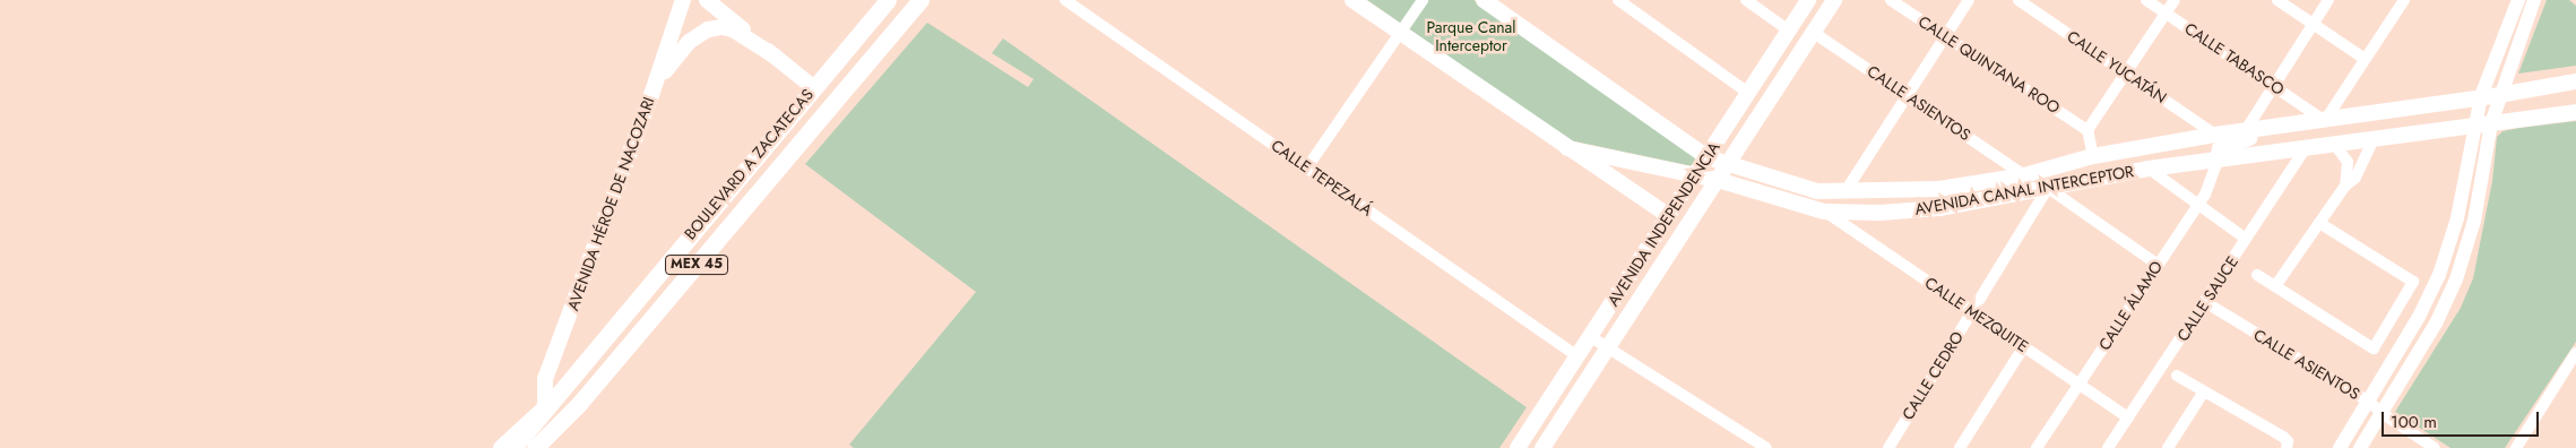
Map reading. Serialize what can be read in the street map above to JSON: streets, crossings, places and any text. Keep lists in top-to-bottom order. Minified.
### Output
{"streets":{"main road":["BOULEVARD A ZACATECAS","AVENIDA CANAL INTERCEPTOR","AVENIDA HÉROE DE NACOZARI","AVENIDA INDEPENDENCIA","MEX 45"],"street":["CALLE TABASCO","CALLE QUINTANA ROO","CALLE YUCATÁN","CALLE ASIENTOS","CALLE TEPEZALÁ","CALLE SAUCE","CALLE ÁLAMO","CALLE MEZQUITE","CALLE CEDRO"]},"crossings":[["CALLE TABASCO","AVENIDA CANAL INTERCEPTOR"],["CALLE YUCATÁN","AVENIDA CANAL INTERCEPTOR"],["CALLE ASIENTOS","AVENIDA CANAL INTERCEPTOR"],["CALLE ASIENTOS","AVENIDA INDEPENDENCIA"],["CALLE ASIENTOS","CALLE SAUCE"],["BOULEVARD A ZACATECAS","AVENIDA HÉROE DE NACOZARI"],["CALLE TEPEZALÁ","AVENIDA INDEPENDENCIA"],["AVENIDA CANAL INTERCEPTOR","AVENIDA INDEPENDENCIA"],["AVENIDA CANAL INTERCEPTOR","CALLE SAUCE"],["AVENIDA CANAL INTERCEPTOR","CALLE ÁLAMO"],["AVENIDA CANAL INTERCEPTOR","CALLE MEZQUITE"],["AVENIDA CANAL INTERCEPTOR","CALLE CEDRO"],["CALLE SAUCE","CALLE MEZQUITE"],["CALLE ÁLAMO","CALLE MEZQUITE"],["CALLE MEZQUITE","CALLE CEDRO"]],"parks":["Parque Canal Interceptor"],"scale_bar":"100 m"}
